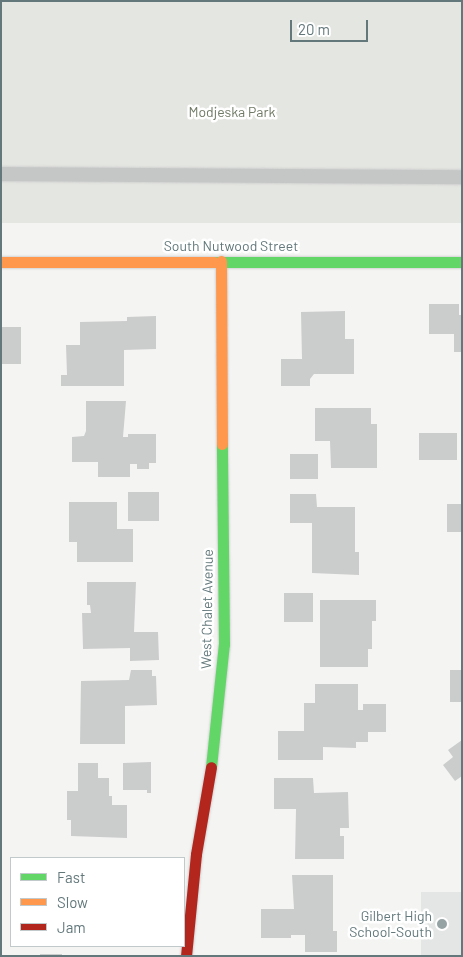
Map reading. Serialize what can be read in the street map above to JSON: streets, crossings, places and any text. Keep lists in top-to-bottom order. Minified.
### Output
{"streets":{"street":["South Nutwood Street","West Chalet Avenue"]},"crossings":[["South Nutwood Street","West Chalet Avenue"]],"parks":["Modjeska Park"],"places":["Gilbert High School-South"],"legend":["Fast","Slow","Jam"],"scale_bar":"20 m"}
